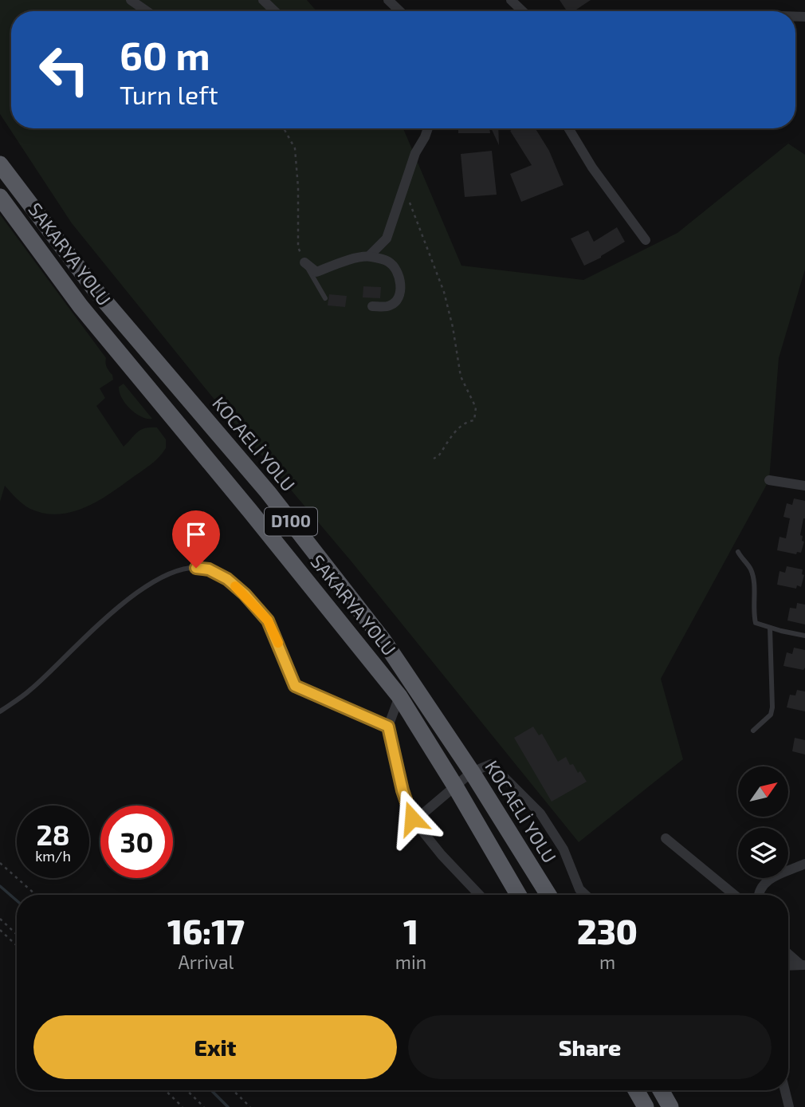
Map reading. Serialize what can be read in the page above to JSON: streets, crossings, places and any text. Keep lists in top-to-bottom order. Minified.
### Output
{"streets":{"highway":["SAKARYA YOLU","KOCAELİ YOLU","D100"]},"north":"top right","page":{"turn":["60 m","Turn left"],"speed":"28 km/h","limit":"30","eta":["16:17","Arrival","1","min","230","m"],"buttons":["Exit","Share"]}}
